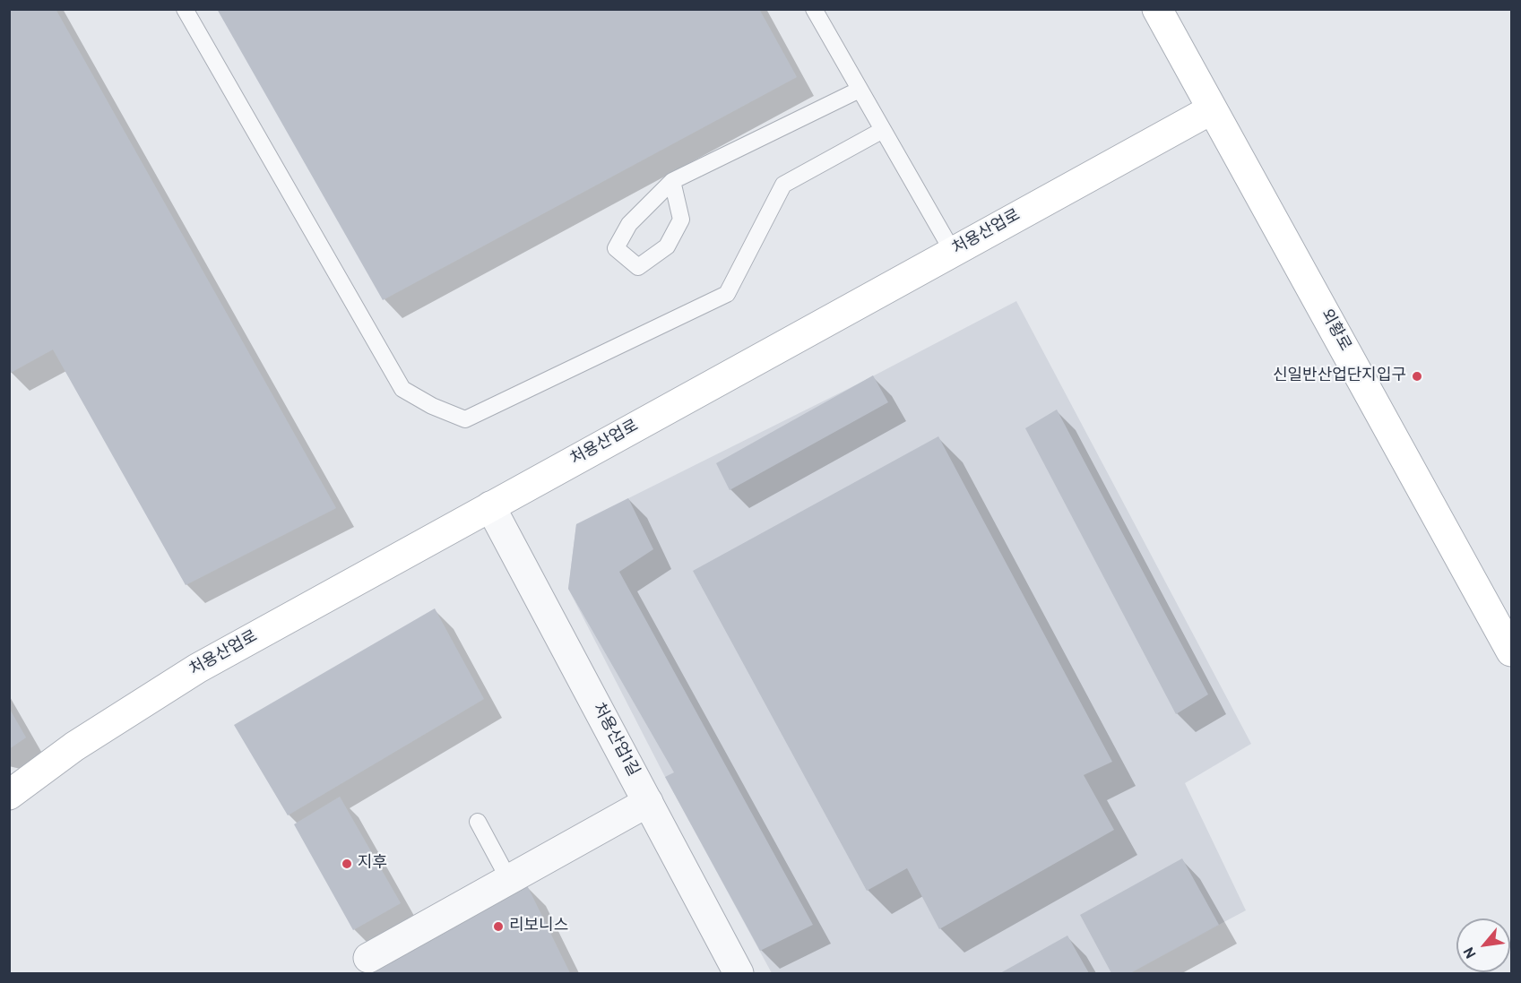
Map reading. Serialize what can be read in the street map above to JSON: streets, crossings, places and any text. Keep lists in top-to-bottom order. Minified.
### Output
{"streets":{"main road":["처용산업로","외황로"],"street":["처용산업1길"]},"crossings":[["처용산업로","외황로"],["처용산업로","처용산업1길"]],"places":["신일반산업단지입구","지후","리보니스"],"north":"bottom left"}
